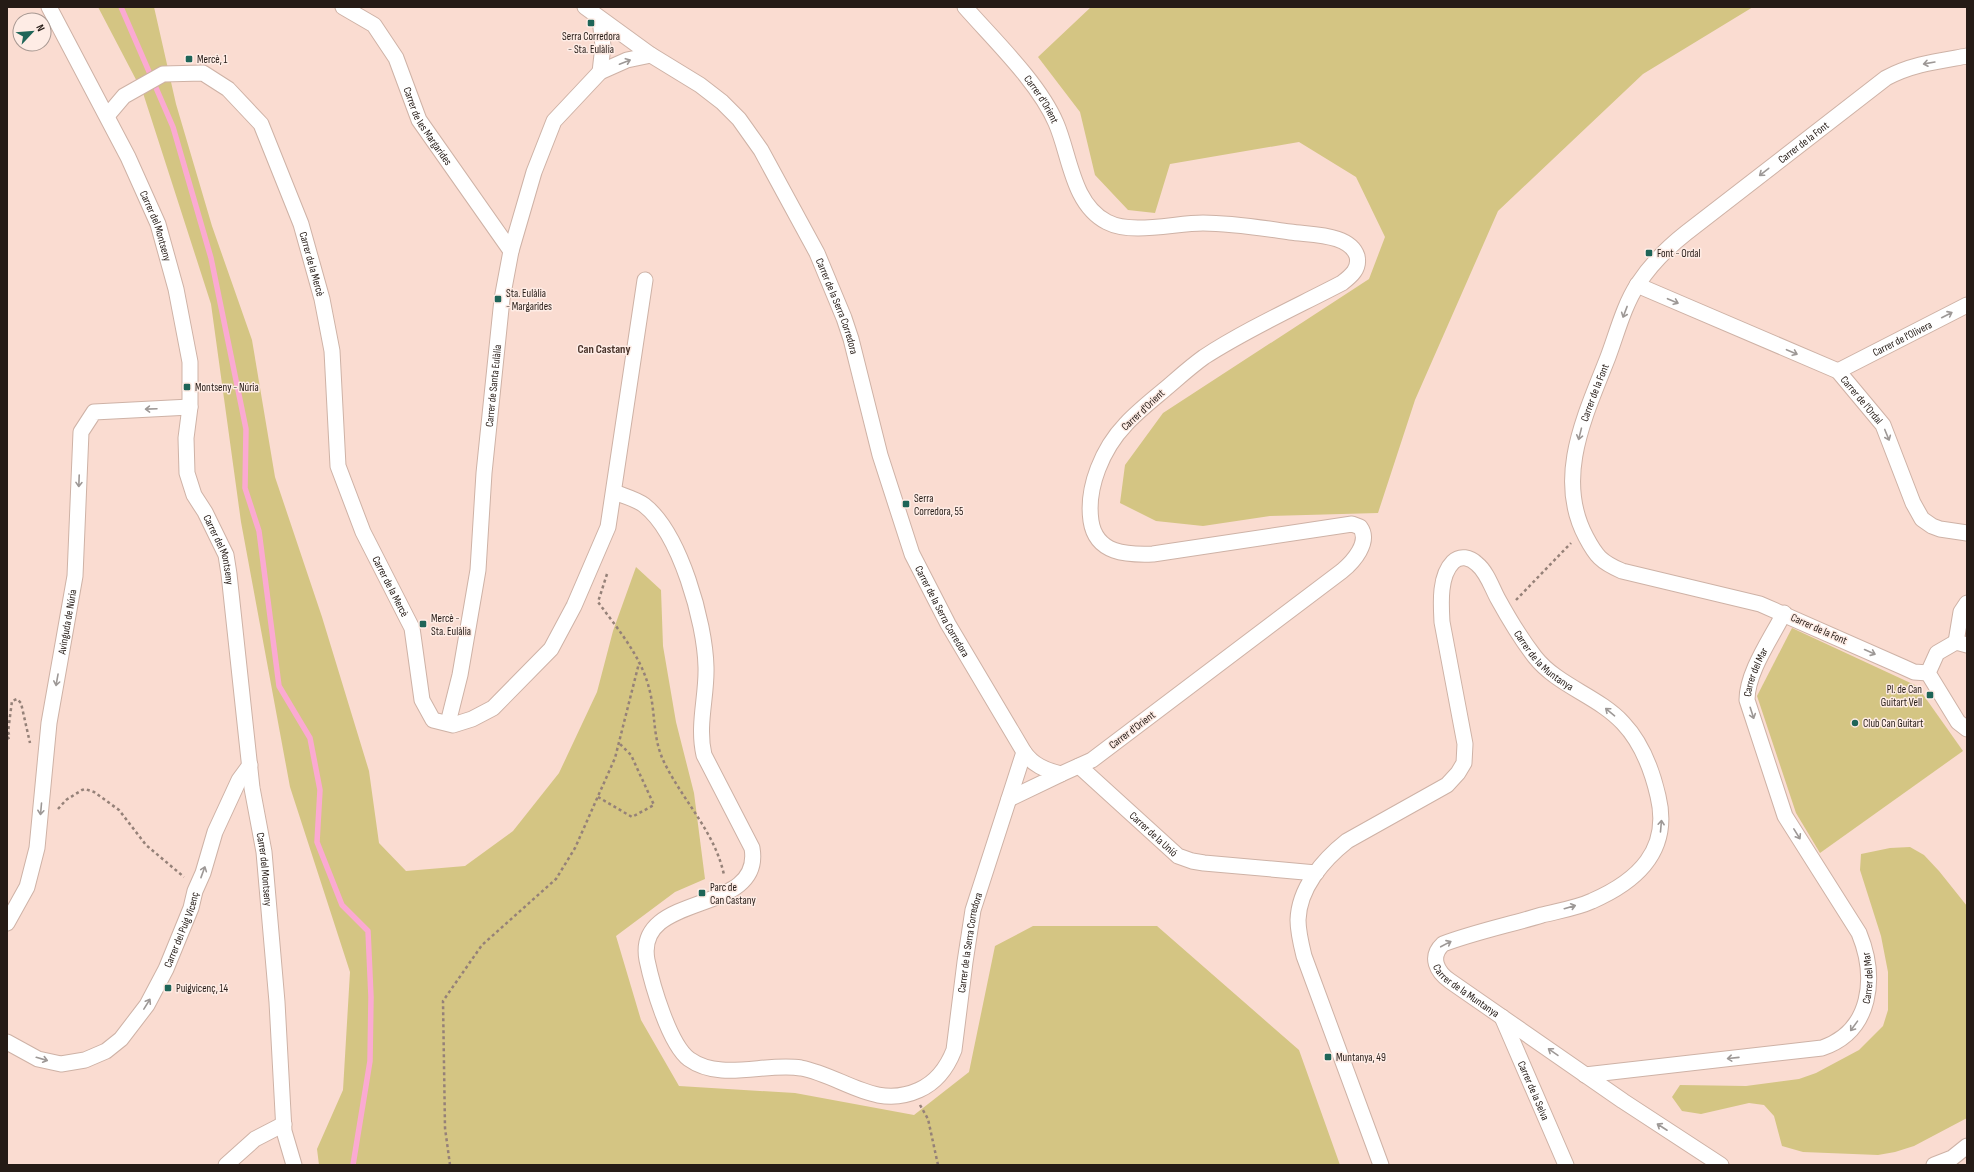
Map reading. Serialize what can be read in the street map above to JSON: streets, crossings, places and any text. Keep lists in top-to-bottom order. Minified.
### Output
{"streets":{"street":["Carrer d'Orient","Carrer de les Margarides","Carrer de la Font","Carrer del Montseny","Carrer de la Mercè","Carrer de la Serra Corredora","Carrer de l'Olivera","Carrer de Santa Eulàlia","Carrer de l'Ordal","Avinguda de Núria","Carrer de la Muntanya","Carrer del Mar","Carrer de la Unió","Carrer del Puig Vicenç","Carrer de la Selva"]},"crossings":[["Carrer d'Orient","Carrer de la Serra Corredora"],["Carrer d'Orient","Carrer de la Unió"],["Carrer de les Margarides","Carrer de Santa Eulàlia"],["Carrer de la Font","Carrer de l'Ordal"],["Carrer de la Font","Carrer del Mar"],["Carrer del Montseny","Carrer de la Mercè"],["Carrer del Montseny","Avinguda de Núria"],["Carrer del Montseny","Carrer del Puig Vicenç"],["Carrer de la Mercè","Carrer de la Serra Corredora"],["Carrer de la Mercè","Carrer de Santa Eulàlia"],["Carrer de la Serra Corredora","Carrer de Santa Eulàlia"],["Carrer de l'Olivera","Carrer de l'Ordal"],["Carrer de la Muntanya","Carrer del Mar"],["Carrer de la Muntanya","Carrer de la Unió"],["Carrer de la Muntanya","Carrer de la Selva"]],"one_way":["Carrer de l'Olivera","Carrer de l'Ordal","Avinguda de Núria","Carrer del Puig Vicenç"],"districts":["Can Castany"],"places":{"transit":["Serra Corredora - Sta. Eulàlia","Mercè, 1","Font - Ordal","Sta. Eulàlia - Margarides","Montseny - Núria","Serra Corredora, 55","Mercè - Sta. Eulàlia","Pl. de Can Guitart Vell","Parc de Can Castany","Puigvicenç, 14","Muntanya, 49"],"other":["Club Can Guitart"]},"north":"top right"}
